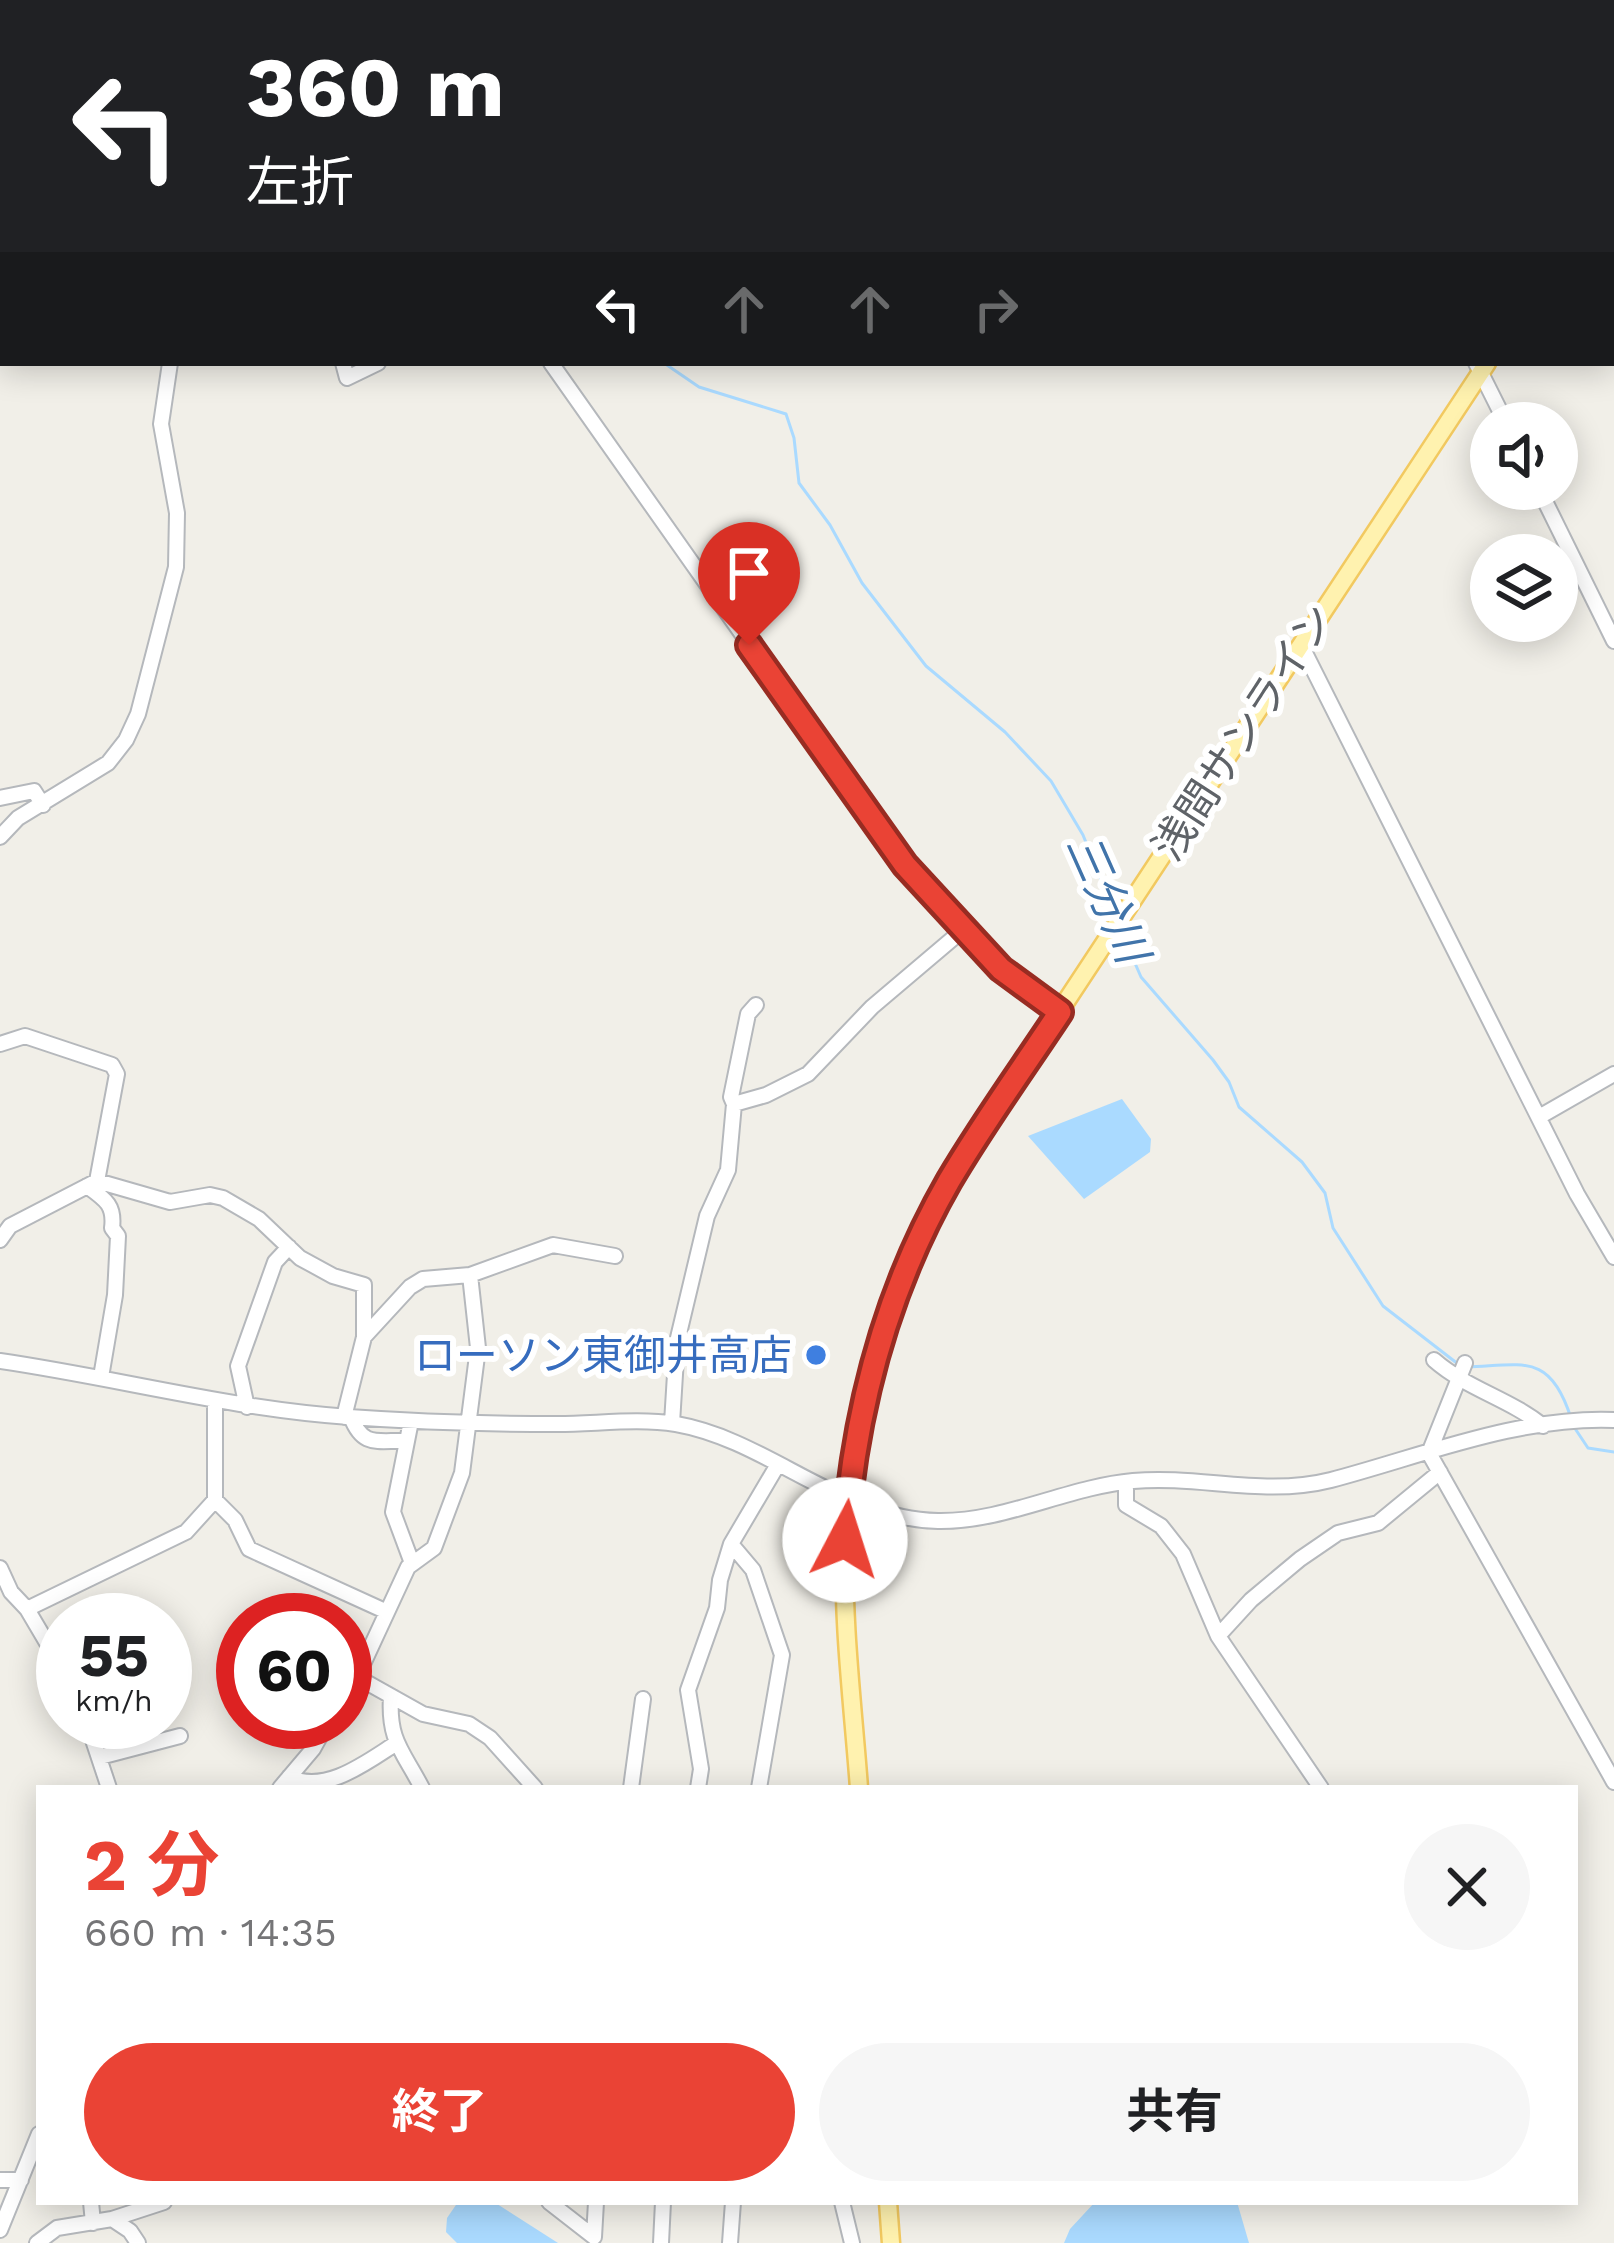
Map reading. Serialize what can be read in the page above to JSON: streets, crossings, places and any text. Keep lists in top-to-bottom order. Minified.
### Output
{"streets":{"main road":["浅間サンライン"]},"water":["三分川"],"places":["ローソン東御井高店"],"page":{"turn":["360 m","左折"],"speed":"55 km/h","limit":"60","heading":["2 分","660 m · 14:35"],"buttons":["終了","共有"]}}
